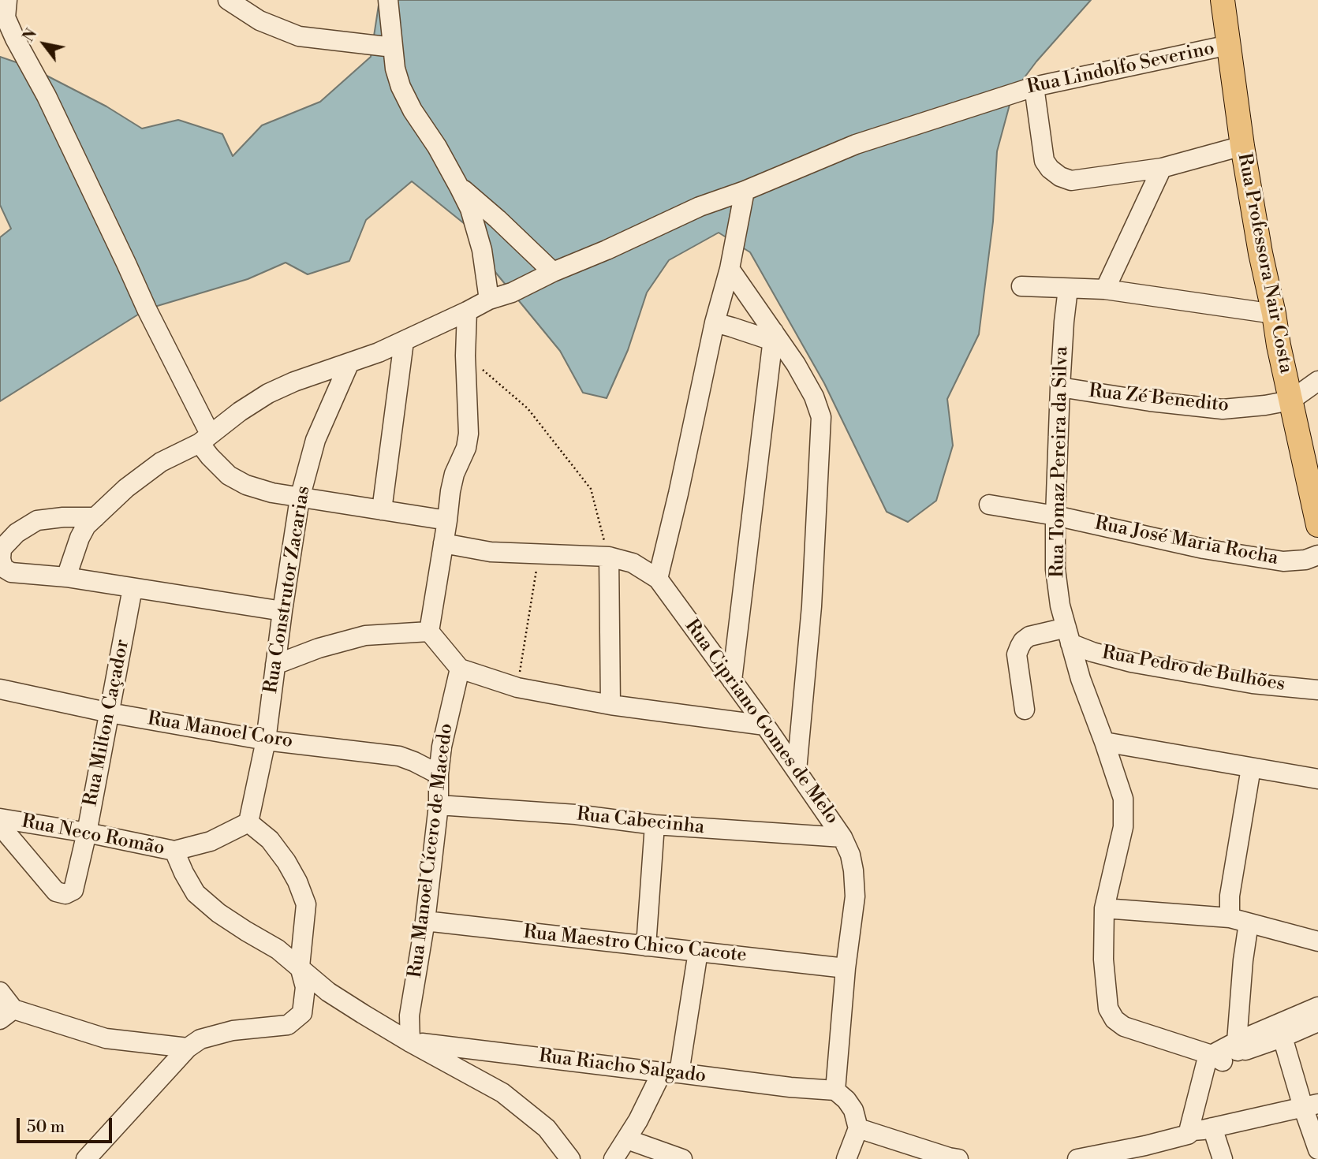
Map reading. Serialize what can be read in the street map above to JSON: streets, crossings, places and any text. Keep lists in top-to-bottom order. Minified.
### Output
{"streets":{"main road":["Rua Professora Nair Costa"],"street":["Rua Lindolfo Severino","Rua Zé Benedito","Rua Tomaz Pereira da Silva","Rua José Maria Rocha","Rua Construtor Zacarias","Rua Pedro de Bulhões","Rua Cipriano Gomes de Melo","Rua Milton Caçador","Rua Manoel Coro","Rua Cabecinha","Rua Neco Romão","Rua Manoel Cícero de Macedo","Rua Maestro Chico Cacote","Rua Riacho Salgado"]},"crossings":[["Rua Lindolfo Severino","Rua Professora Nair Costa"],["Rua Lindolfo Severino","Rua Construtor Zacarias"],["Rua Professora Nair Costa","Rua Zé Benedito"],["Rua Zé Benedito","Rua Tomaz Pereira da Silva"],["Rua Tomaz Pereira da Silva","Rua José Maria Rocha"],["Rua Tomaz Pereira da Silva","Rua Pedro de Bulhões"],["Rua Construtor Zacarias","Rua Manoel Coro"],["Rua Construtor Zacarias","Rua Neco Romão"],["Rua Cipriano Gomes de Melo","Rua Cabecinha"],["Rua Cipriano Gomes de Melo","Rua Maestro Chico Cacote"],["Rua Cipriano Gomes de Melo","Rua Riacho Salgado"],["Rua Milton Caçador","Rua Manoel Coro"],["Rua Milton Caçador","Rua Neco Romão"],["Rua Manoel Coro","Rua Manoel Cícero de Macedo"],["Rua Cabecinha","Rua Manoel Cícero de Macedo"],["Rua Manoel Cícero de Macedo","Rua Maestro Chico Cacote"],["Rua Manoel Cícero de Macedo","Rua Riacho Salgado"]],"scale_bar":"50 m","north":"top left"}
